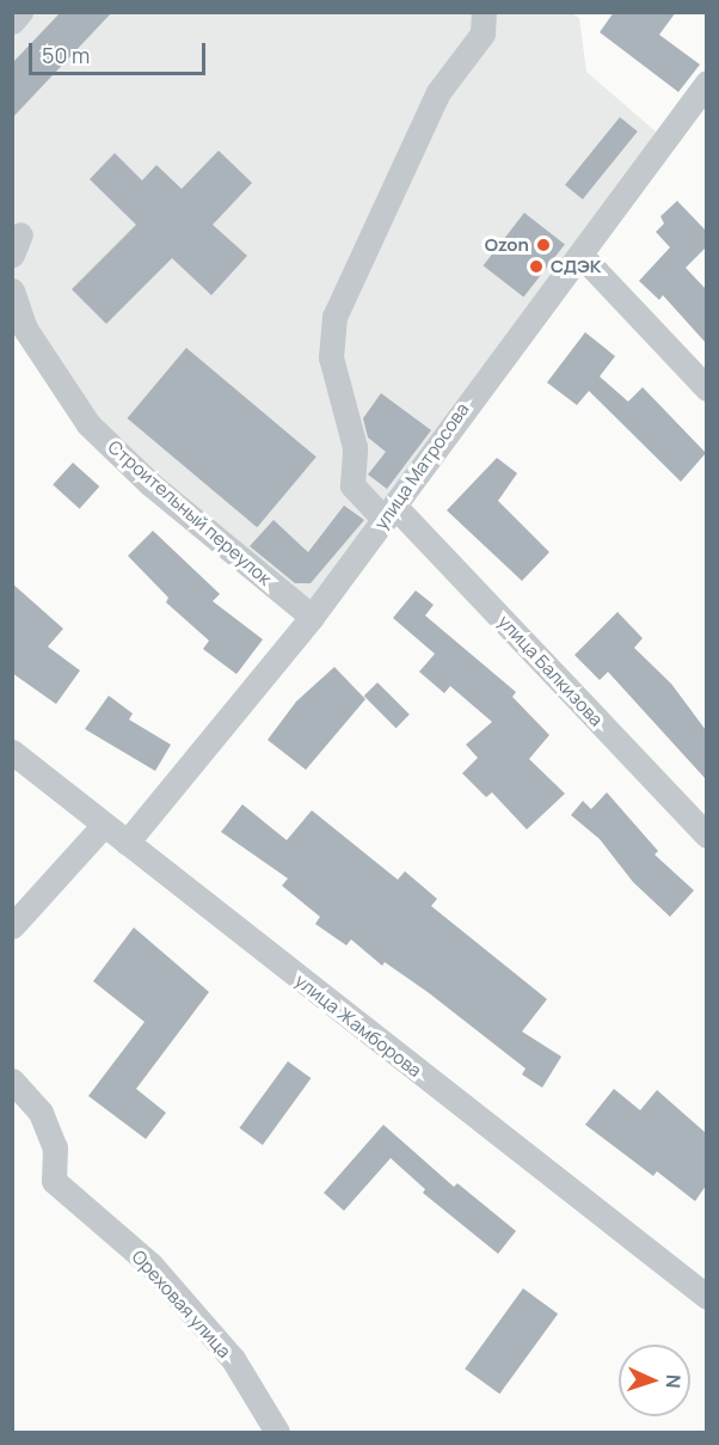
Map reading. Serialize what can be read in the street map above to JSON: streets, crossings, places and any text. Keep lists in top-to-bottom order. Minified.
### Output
{"streets":{"street":["улица Матросова","Строительный переулок","улица Балкизова","улица Жамборова","Ореховая улица"]},"crossings":[["улица Матросова","Строительный переулок"],["улица Матросова","улица Балкизова"],["улица Матросова","улица Жамборова"]],"places":["Ozon","СДЭК"],"scale_bar":"50 m","north":"right"}
